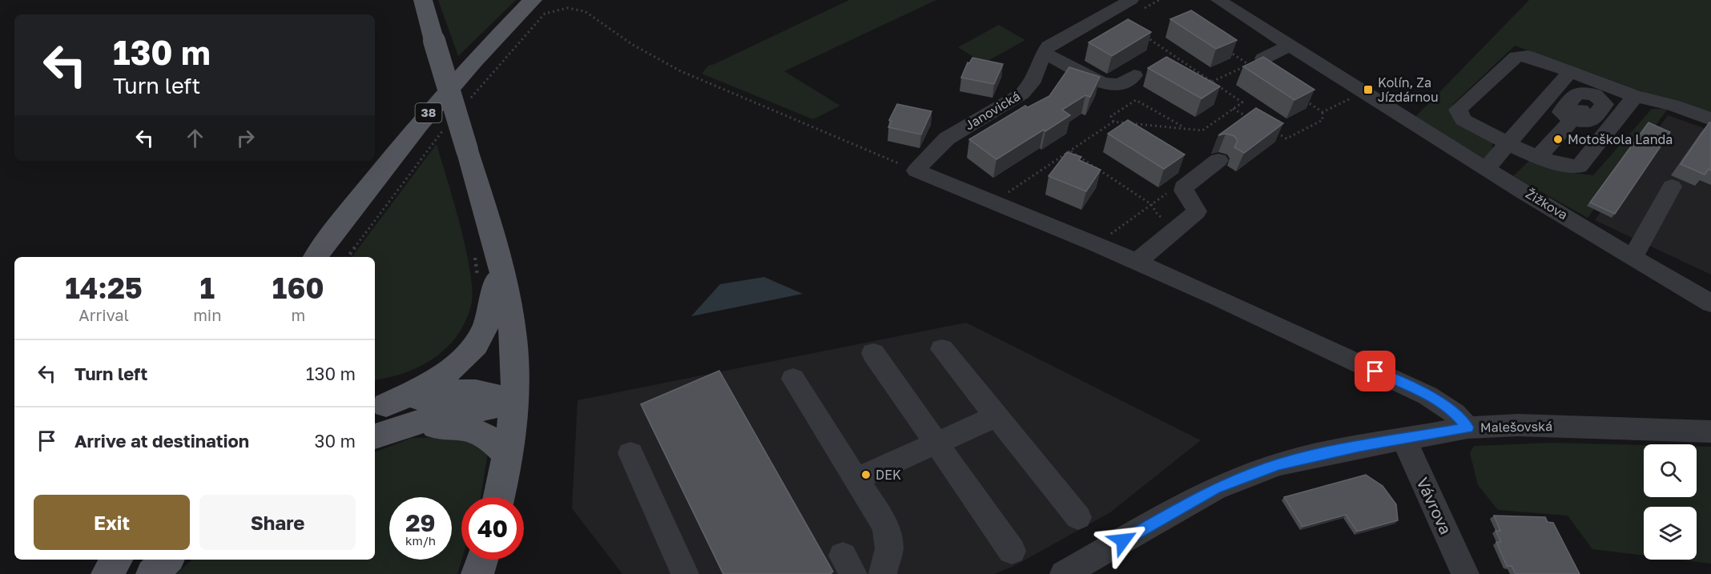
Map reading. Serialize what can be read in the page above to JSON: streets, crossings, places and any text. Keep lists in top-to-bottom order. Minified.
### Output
{"streets":{"main road":["38"],"street":["Janovická","Žižkova","Malešovská","Vávrova"]},"crossings":[["Malešovská","Vávrova"]],"places":{"transit":["Kolín, Za Jízdárnou"],"other":["Motoškola Landa","DEK"]},"page":{"turn":["130 m","Turn left"],"eta":["14:25","Arrival","1","min","160","m"],"list":[{"name":"Turn left","value":"130 m"},{"name":"Arrive at destination","value":"30 m"}],"buttons":["Exit","Share"],"speed":"29 km/h","limit":"40"}}
